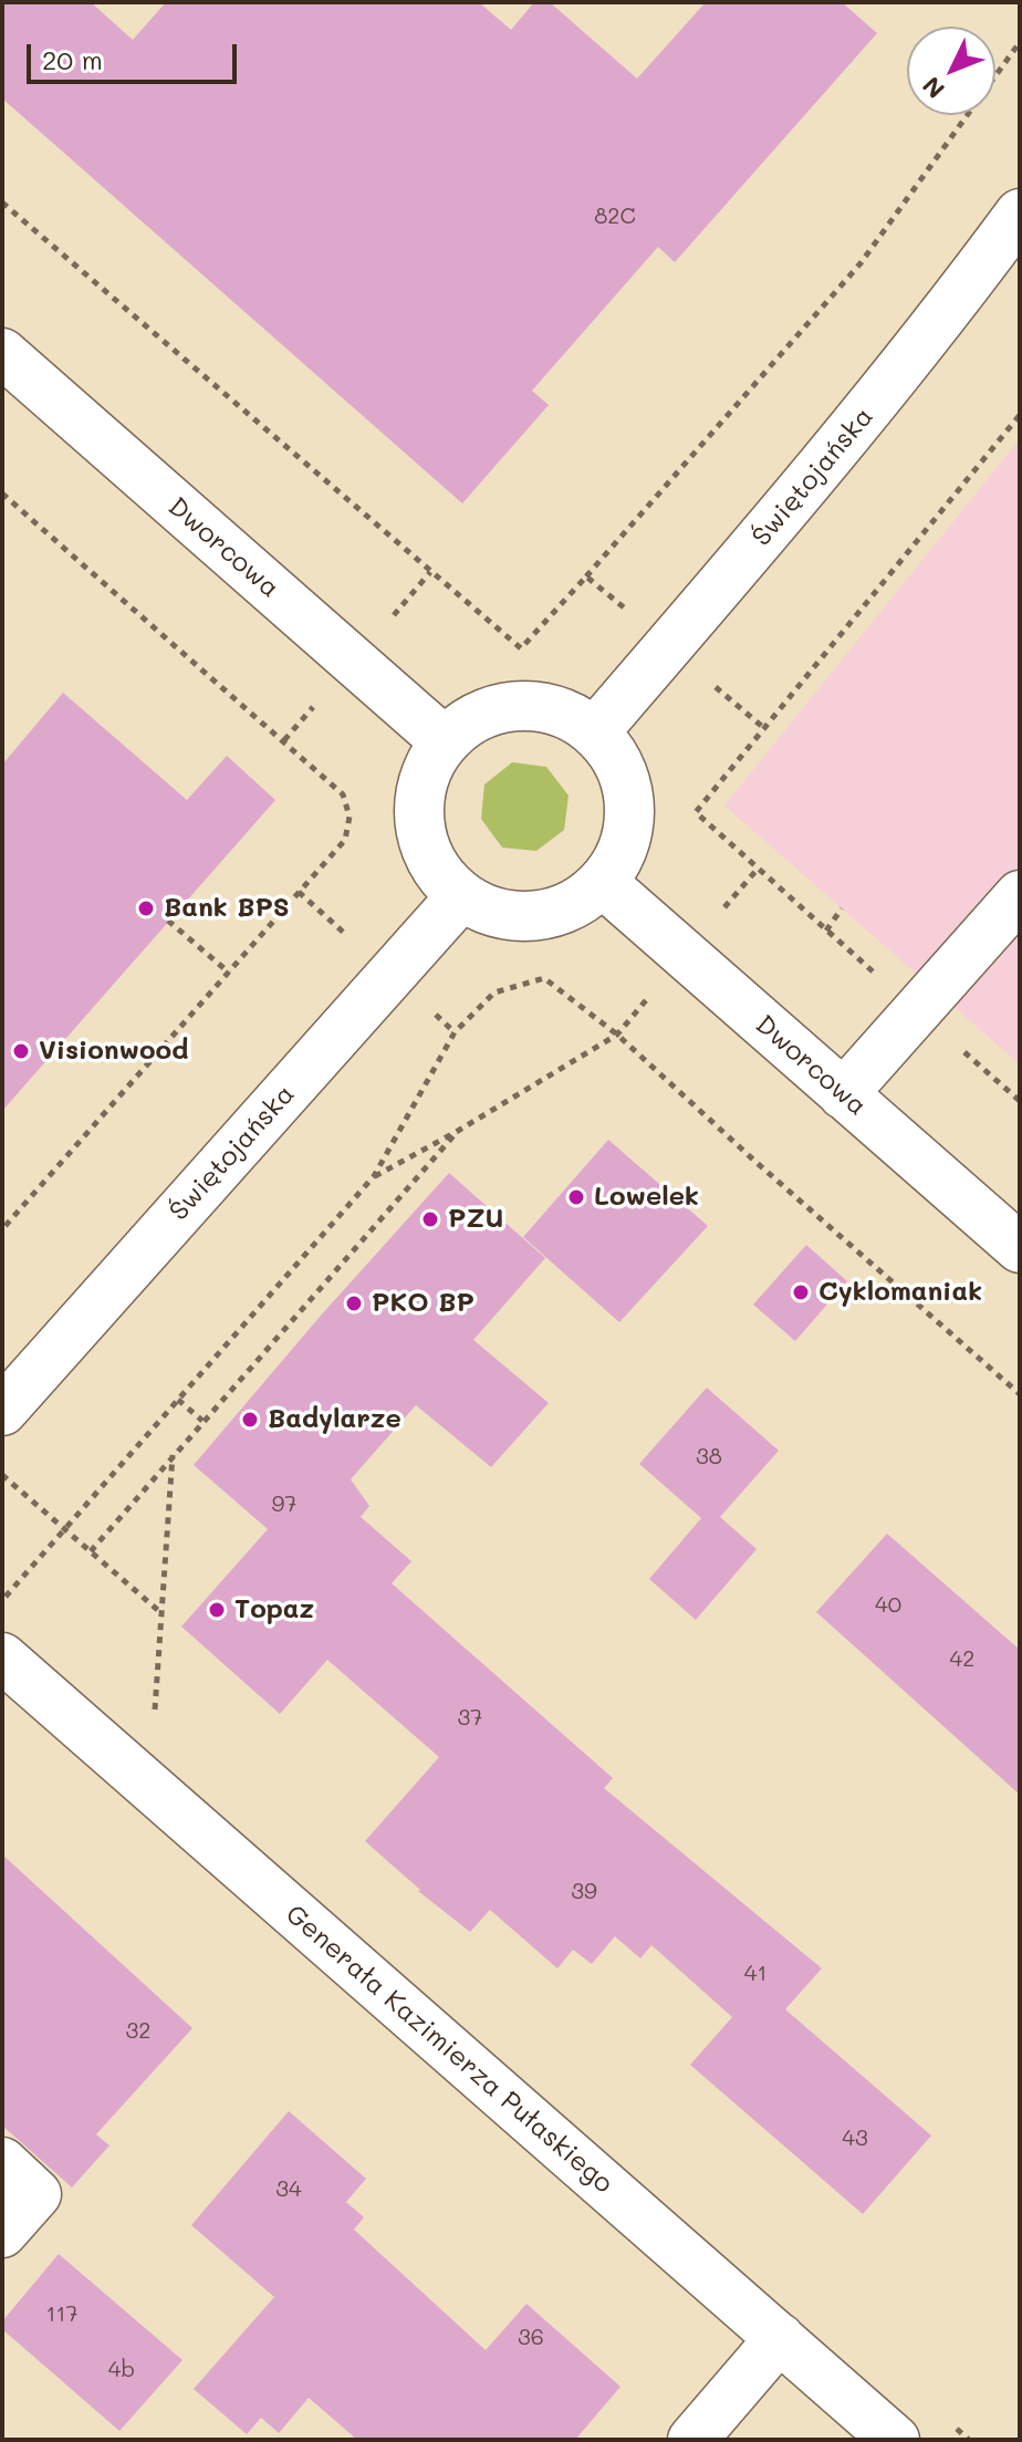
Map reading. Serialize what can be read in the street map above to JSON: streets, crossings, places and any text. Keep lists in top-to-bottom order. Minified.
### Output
{"streets":{"street":["Świętojańska","Dworcowa","Generała Kazimierza Pułaskiego"]},"crossings":[["Świętojańska","Dworcowa"]],"places":["Bank BPS","Visionwood","Lowelek","PZU","Cyklomaniak","PKO BP","Badylarze","Topaz"],"house_numbers":["82C","38","97","40","42","37","39","41","32","43","34","117","36","4b"],"scale_bar":"20 m","north":"bottom left"}
